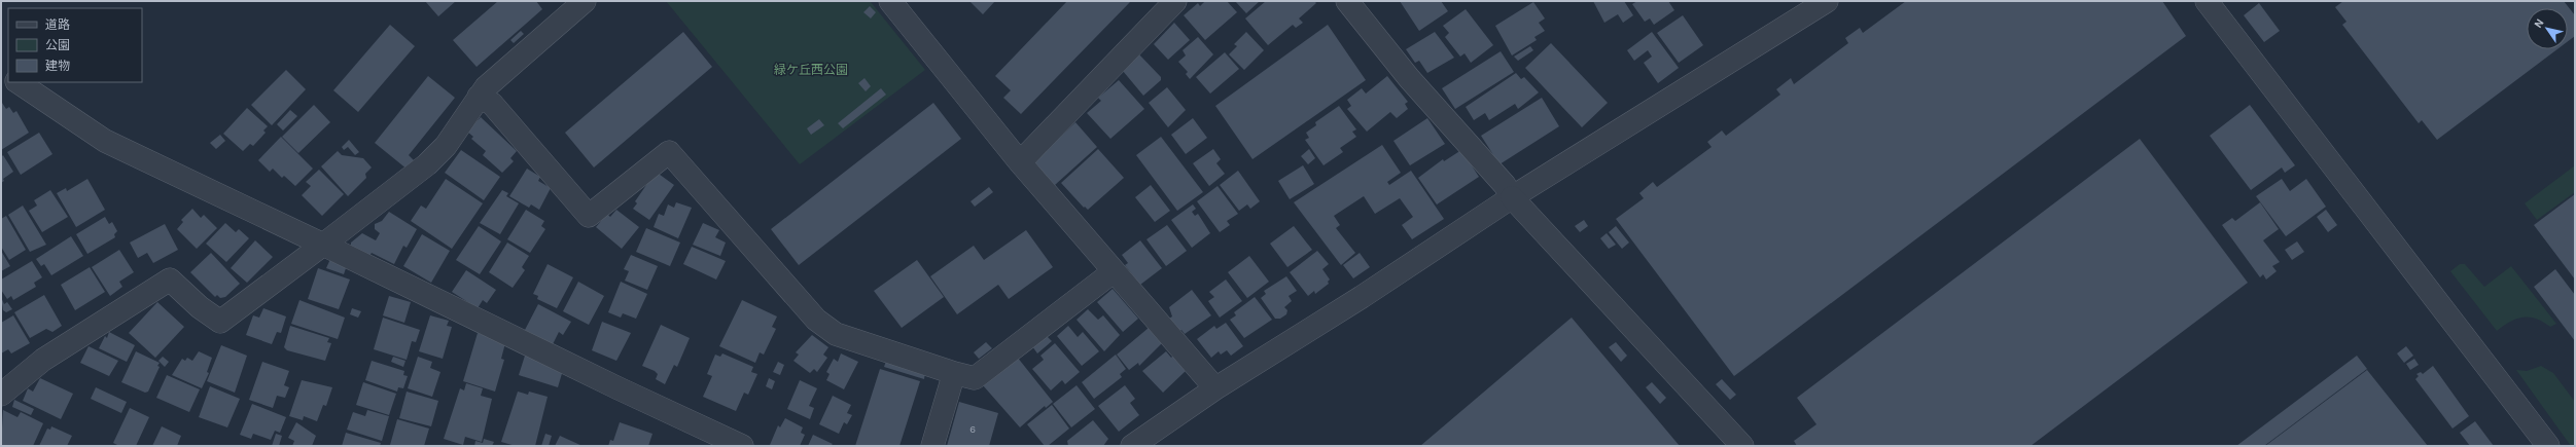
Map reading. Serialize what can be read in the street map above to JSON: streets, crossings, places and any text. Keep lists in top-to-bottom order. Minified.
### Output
{"parks":["緑ケ丘西公園"],"house_numbers":["6"],"legend":["道路","公園","建物"],"north":"top left"}
